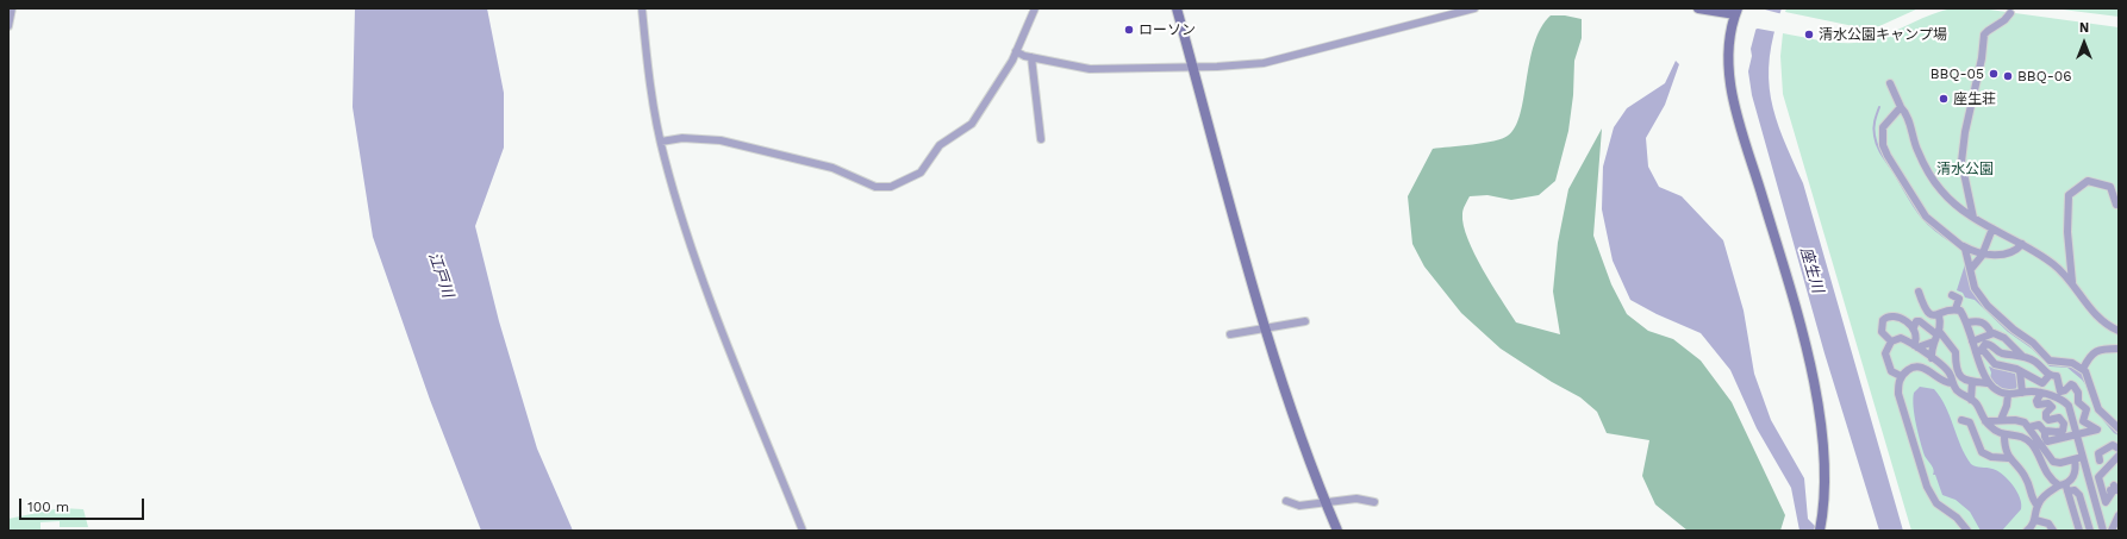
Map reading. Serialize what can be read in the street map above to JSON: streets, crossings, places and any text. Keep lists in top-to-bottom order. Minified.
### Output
{"water":["座生川","江戸川"],"parks":["清水公園"],"places":["ローソン","清水公園キャンプ場","BBQ-05","BBQ-06","座生荘"],"scale_bar":"100 m","north":"top"}
